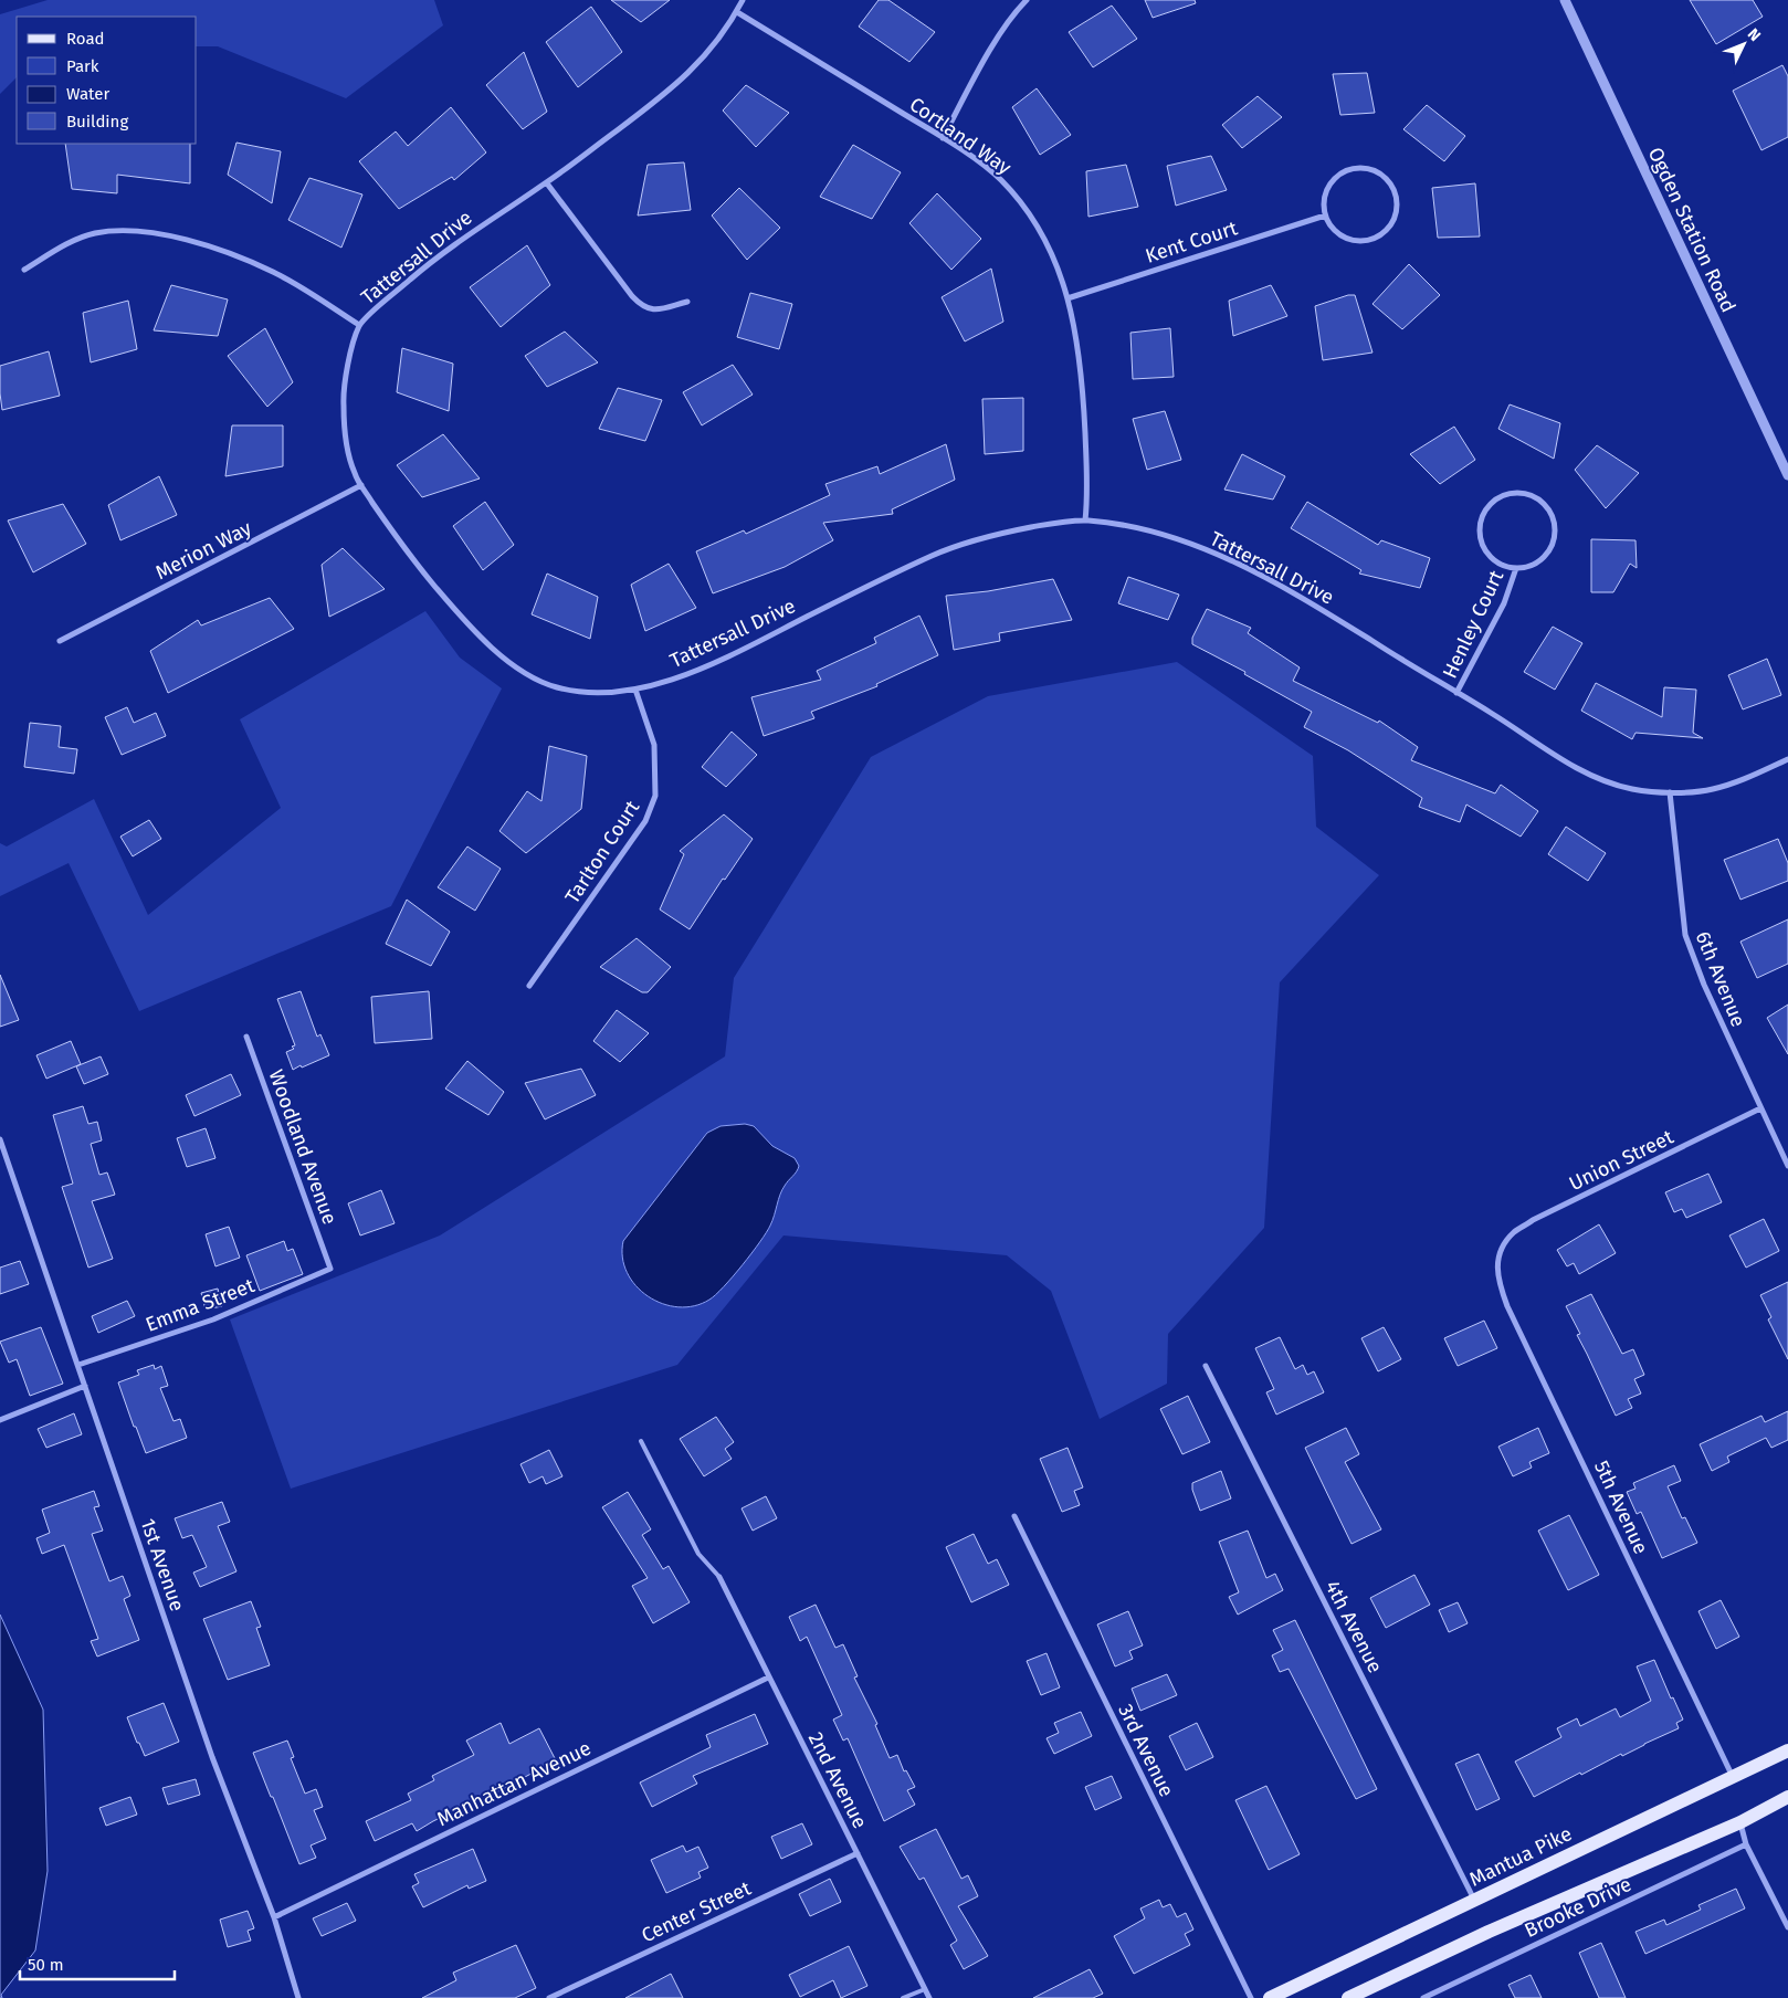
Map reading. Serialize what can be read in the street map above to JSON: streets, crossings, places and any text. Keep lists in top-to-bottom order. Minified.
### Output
{"streets":{"main road":["Mantua Pike"],"street":["Cortland Way","Ogden Station Road","Kent Court","Tattersall Drive","Merion Way","Henley Court","Tarlton Court","6th Avenue","Woodland Avenue","Union Street","Emma Street","5th Avenue","1st Avenue","4th Avenue","3rd Avenue","2nd Avenue","Manhattan Avenue","Brooke Drive","Center Street"]},"crossings":[["Cortland Way","Kent Court"],["Cortland Way","Tattersall Drive"],["Tattersall Drive","Merion Way"],["Tattersall Drive","Henley Court"],["Tattersall Drive","Tarlton Court"],["Tattersall Drive","6th Avenue"],["6th Avenue","Union Street"],["Woodland Avenue","Emma Street"],["Union Street","5th Avenue"],["Emma Street","1st Avenue"],["5th Avenue","Mantua Pike"],["1st Avenue","Manhattan Avenue"],["4th Avenue","Mantua Pike"],["2nd Avenue","Manhattan Avenue"],["2nd Avenue","Center Street"]],"legend":["Road","Park","Water","Building"],"scale_bar":"50 m","north":"top right"}
